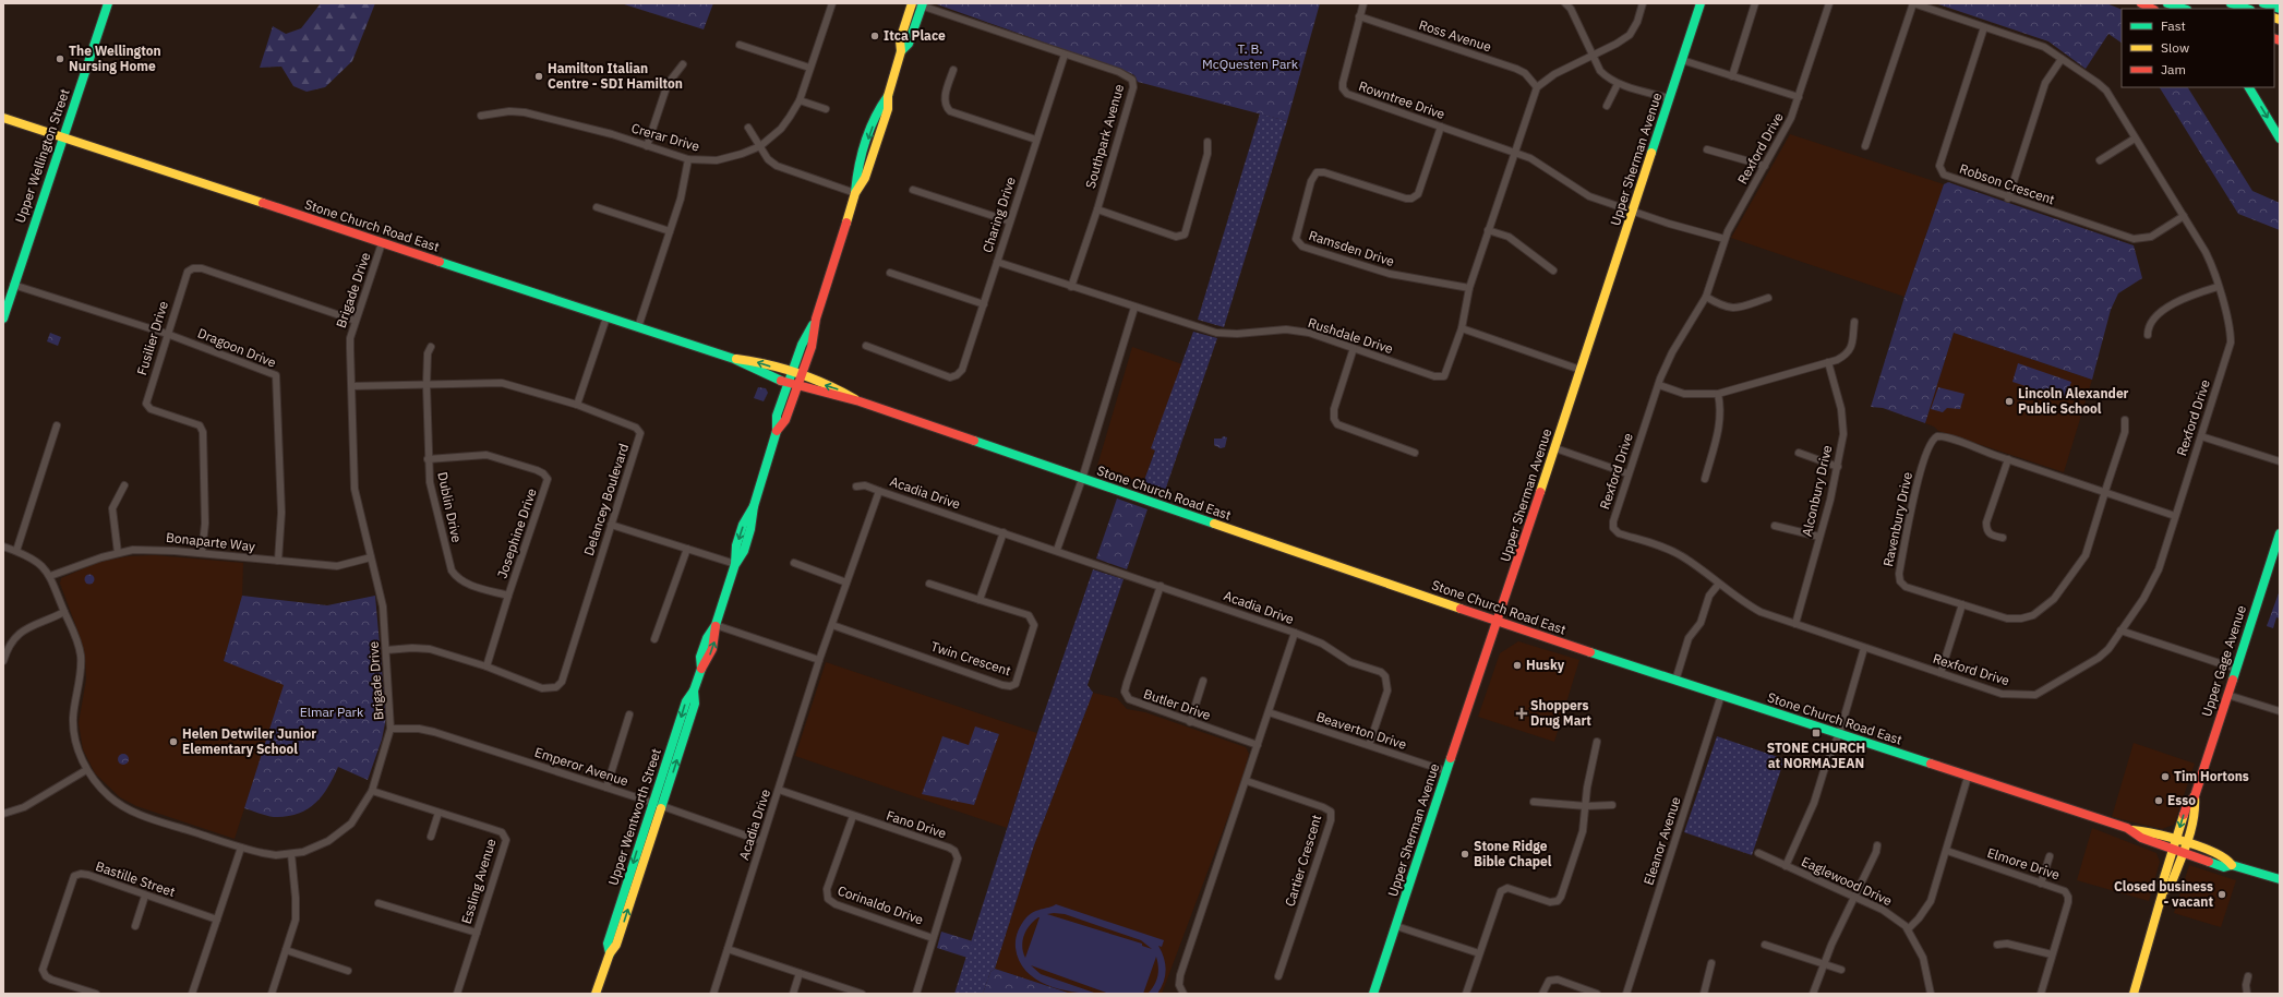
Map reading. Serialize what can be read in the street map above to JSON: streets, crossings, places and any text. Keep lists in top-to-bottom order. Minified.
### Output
{"streets":{"main road":["Upper Wellington Street","Upper Sherman Avenue","Stone Church Road East","Upper Gage Avenue","Upper Wentworth Street"],"street":["Ross Avenue","Rowntree Drive","Southpark Avenue","Crerar Drive","Rexford Drive","Robson Crescent","Charing Drive","Ramsden Drive","Brigade Drive","Rushdale Drive","Fusilier Drive","Dragoon Drive","Alconbury Drive","Acadia Drive","Delancey Boulevard","Dublin Drive","Ravenbury Drive","Josephine Drive","Bonaparte Way","Twin Crescent","Butler Drive","Beaverton Drive","Emperor Avenue","Fano Drive","Eleanor Avenue","Cartier Crescent","Elmore Drive","Bastille Street","Essling Avenue","Eaglewood Drive","Corinaldo Drive"]},"crossings":[["Ross Avenue","Rowntree Drive"],["Rowntree Drive","Rexford Drive"],["Rowntree Drive","Upper Sherman Avenue"],["Rowntree Drive","Ramsden Drive"],["Rowntree Drive","Rushdale Drive"],["Southpark Avenue","Charing Drive"],["Southpark Avenue","Rushdale Drive"],["Southpark Avenue","Upper Wentworth Street"],["Rexford Drive","Robson Crescent"],["Rexford Drive","Alconbury Drive"],["Rexford Drive","Ravenbury Drive"],["Upper Wellington Street","Stone Church Road East"],["Upper Wellington Street","Dragoon Drive"],["Upper Sherman Avenue","Stone Church Road East"],["Upper Sherman Avenue","Beaverton Drive"],["Charing Drive","Rushdale Drive"],["Stone Church Road East","Brigade Drive"],["Stone Church Road East","Upper Gage Avenue"],["Stone Church Road East","Upper Wentworth Street"],["Stone Church Road East","Eleanor Avenue"],["Ramsden Drive","Rushdale Drive"],["Brigade Drive","Fusilier Drive"],["Brigade Drive","Delancey Boulevard"],["Brigade Drive","Bonaparte Way"],["Brigade Drive","Emperor Avenue"],["Brigade Drive","Essling Avenue"],["Fusilier Drive","Dragoon Drive"],["Fusilier Drive","Bonaparte Way"],["Dragoon Drive","Bonaparte Way"],["Acadia Drive","Twin Crescent"],["Acadia Drive","Butler Drive"],["Acadia Drive","Beaverton Drive"],["Acadia Drive","Emperor Avenue"],["Acadia Drive","Fano Drive"],["Acadia Drive","Cartier Crescent"],["Delancey Boulevard","Dublin Drive"],["Delancey Boulevard","Josephine Drive"],["Dublin Drive","Josephine Drive"],["Emperor Avenue","Upper Wentworth Street"],["Fano Drive","Corinaldo Drive"]],"parks":["T. B. McQuesten Park","Elmar Park"],"places":{"other":["Itca Place","The Wellington Nursing Home","Hamilton Italian Centre - SDI Hamilton","Lincoln Alexander Public School","Husky","Helen Detwiler Junior Elementary School","Tim Hortons","Esso","Stone Ridge Bible Chapel","Closed business - vacant"],"health":["Shoppers Drug Mart"],"transit":["STONE CHURCH at NORMAJEAN"]},"legend":["Fast","Slow","Jam"]}
